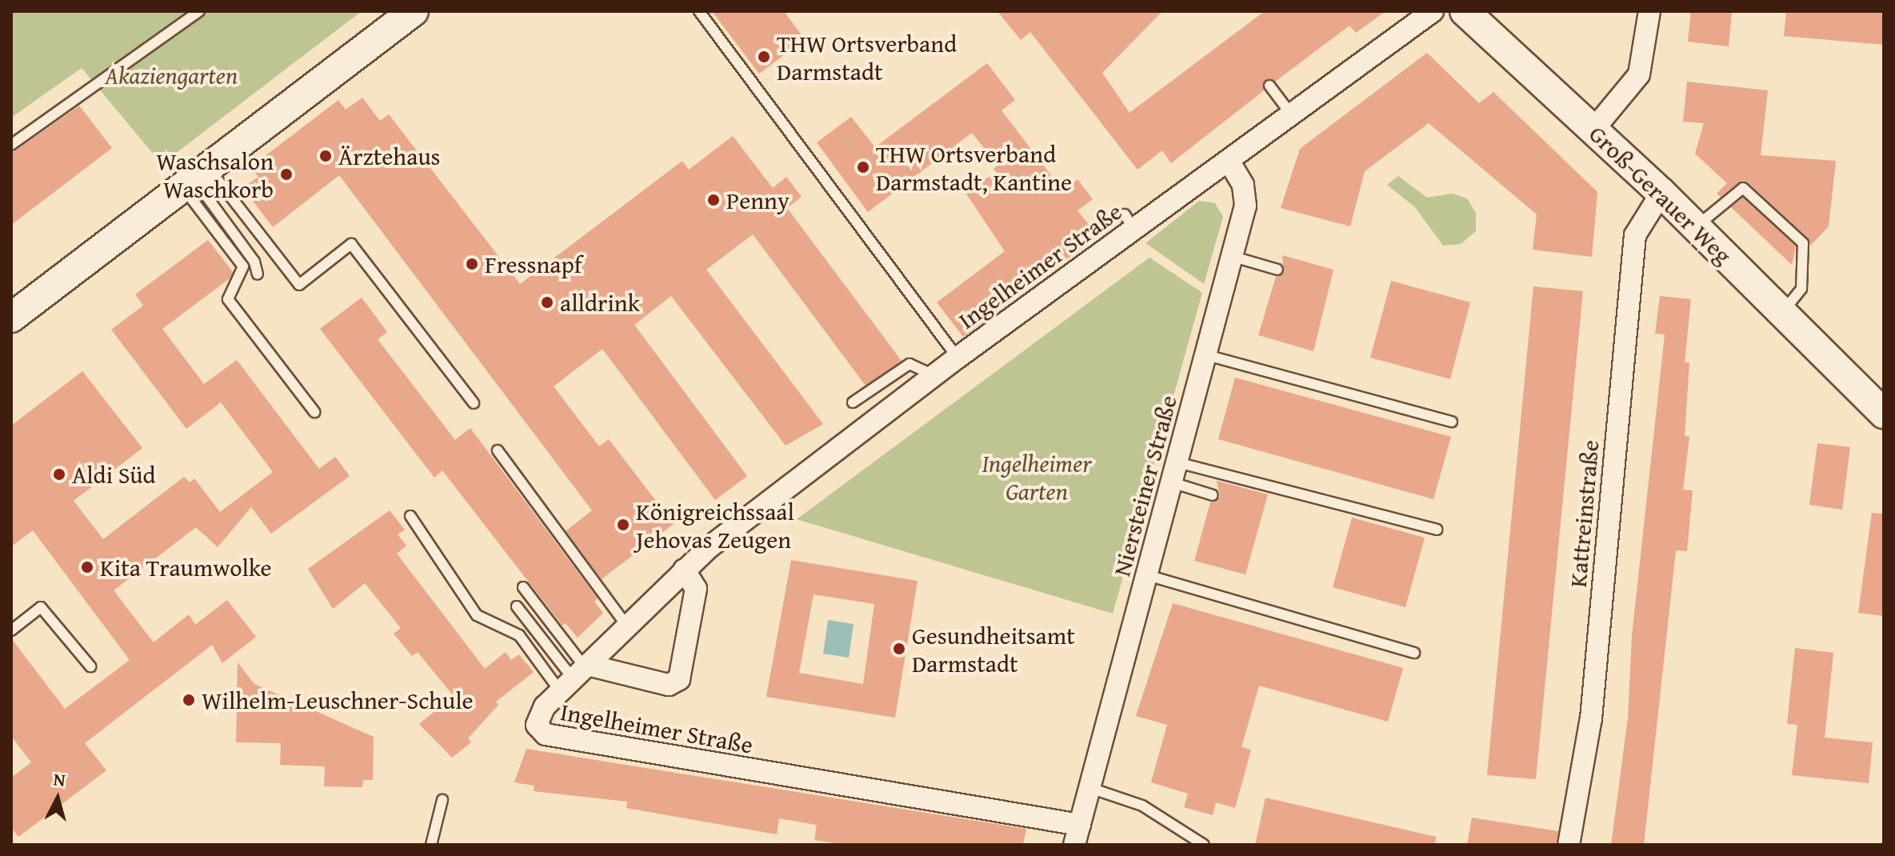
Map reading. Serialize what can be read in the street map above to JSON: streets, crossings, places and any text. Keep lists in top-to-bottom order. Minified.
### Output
{"streets":{"main road":["Groß-Gerauer Weg"],"street":["Ingelheimer Straße","Niersteiner Straße","Kattreinstraße"]},"crossings":[["Groß-Gerauer Weg","Kattreinstraße"],["Ingelheimer Straße","Niersteiner Straße"]],"parks":["Akaziengarten","Ingelheimer Garten"],"places":["THW Ortsverband Darmstadt","Ärztehaus","THW Ortsverband Darmstadt, Kantine","Waschsalon Waschkorb","Penny","Fressnapf","alldrink","Aldi Süd","Königreichssaal Jehovas Zeugen","Kita Traumwolke","Gesundheitsamt Darmstadt","Wilhelm-Leuschner-Schule"],"north":"top"}
